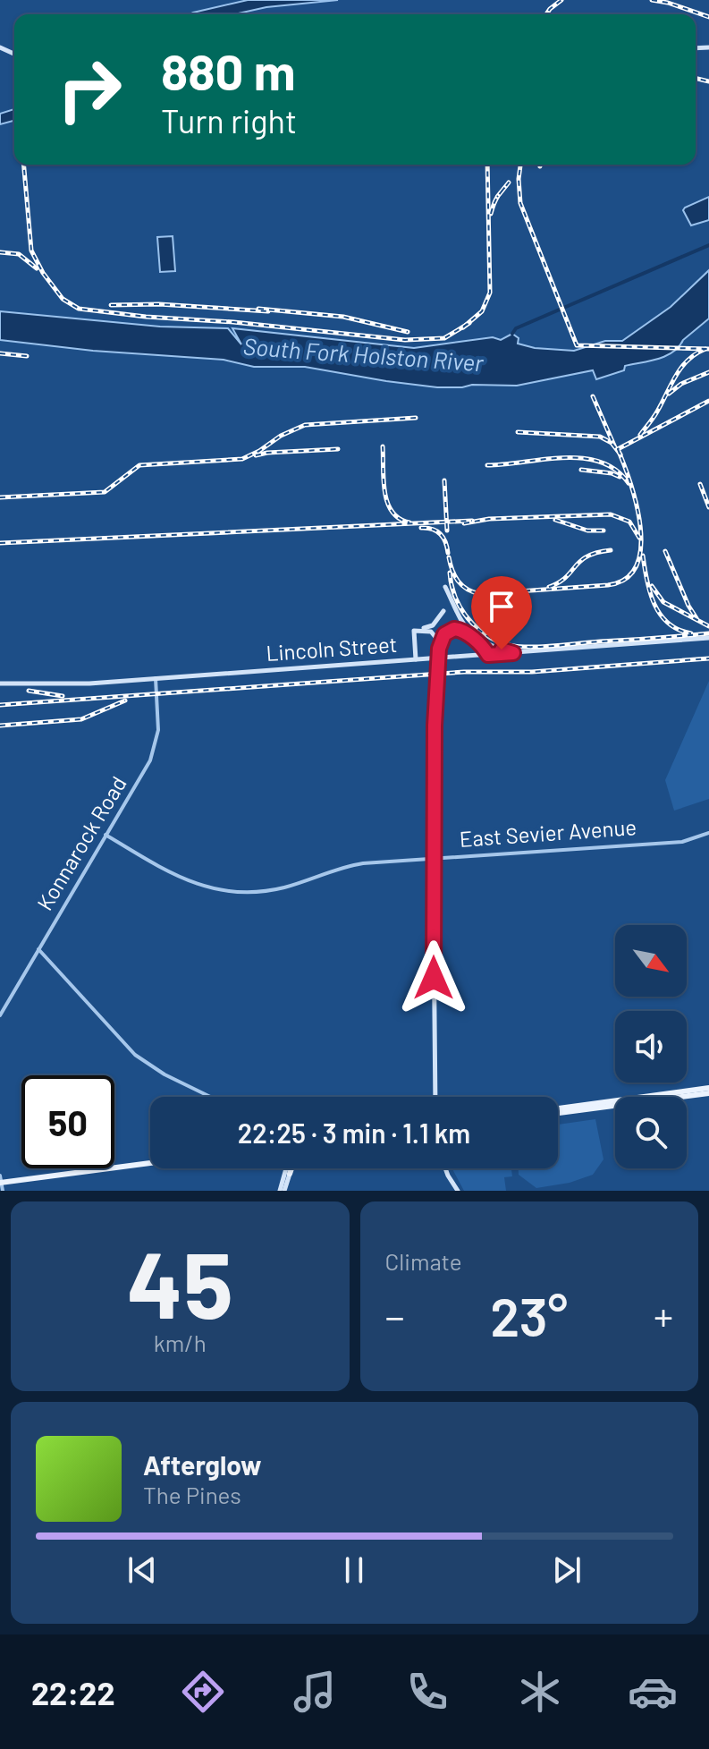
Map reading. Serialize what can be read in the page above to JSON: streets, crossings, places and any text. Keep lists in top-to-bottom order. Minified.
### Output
{"streets":{"main road":["Lincoln Street"],"street":["East Sevier Avenue","Konnarock Road"]},"crossings":[["Lincoln Street","Konnarock Road"],["East Sevier Avenue","Konnarock Road"]],"water":["South Fork Holston River"],"north":"bottom right","page":{"turn":["880 m","Turn right"],"limit":"50","trip":"22:25 · 3 min · 1.1 km","tile":[["45","km/h"],"Climate"],"heat":["−","23°","+"],"song":["Afterglow","The Pines"],"tabs":"22:22"}}
